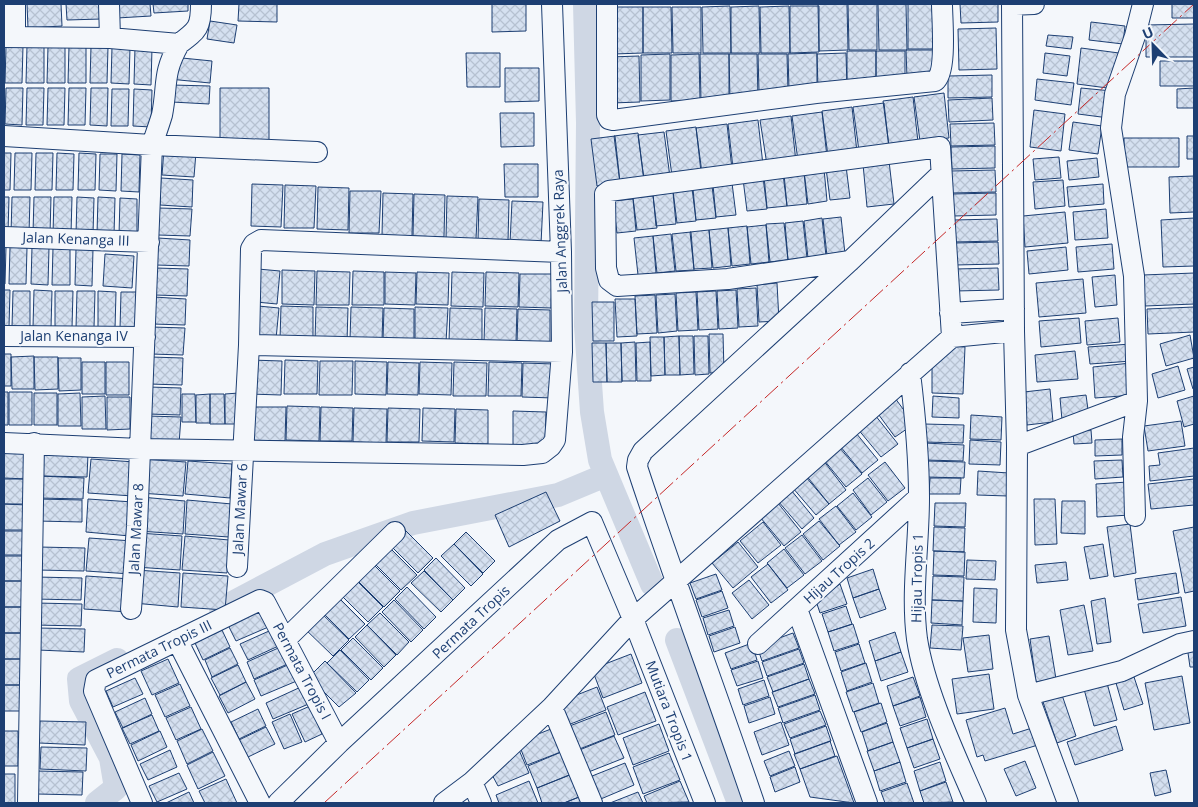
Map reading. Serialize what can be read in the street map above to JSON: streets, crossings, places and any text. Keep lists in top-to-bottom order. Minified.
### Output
{"streets":{"street":["Jalan Anggrek Raya","Jalan Kenanga III","Jalan Kenanga IV","Jalan Mawar 6","Jalan Mawar 8","Hijau Tropis 2","Hijau Tropis 1","Permata Tropis","Permata Tropis III","Permata Tropis I","Mutiara Tropis 1"]},"crossings":[["Jalan Anggrek Raya","Jalan Mawar 6"],["Jalan Kenanga III","Jalan Mawar 8"],["Jalan Kenanga IV","Jalan Mawar 8"],["Hijau Tropis 2","Hijau Tropis 1"],["Permata Tropis","Permata Tropis I"],["Permata Tropis","Mutiara Tropis 1"],["Permata Tropis III","Permata Tropis I"]],"north":"top left"}
